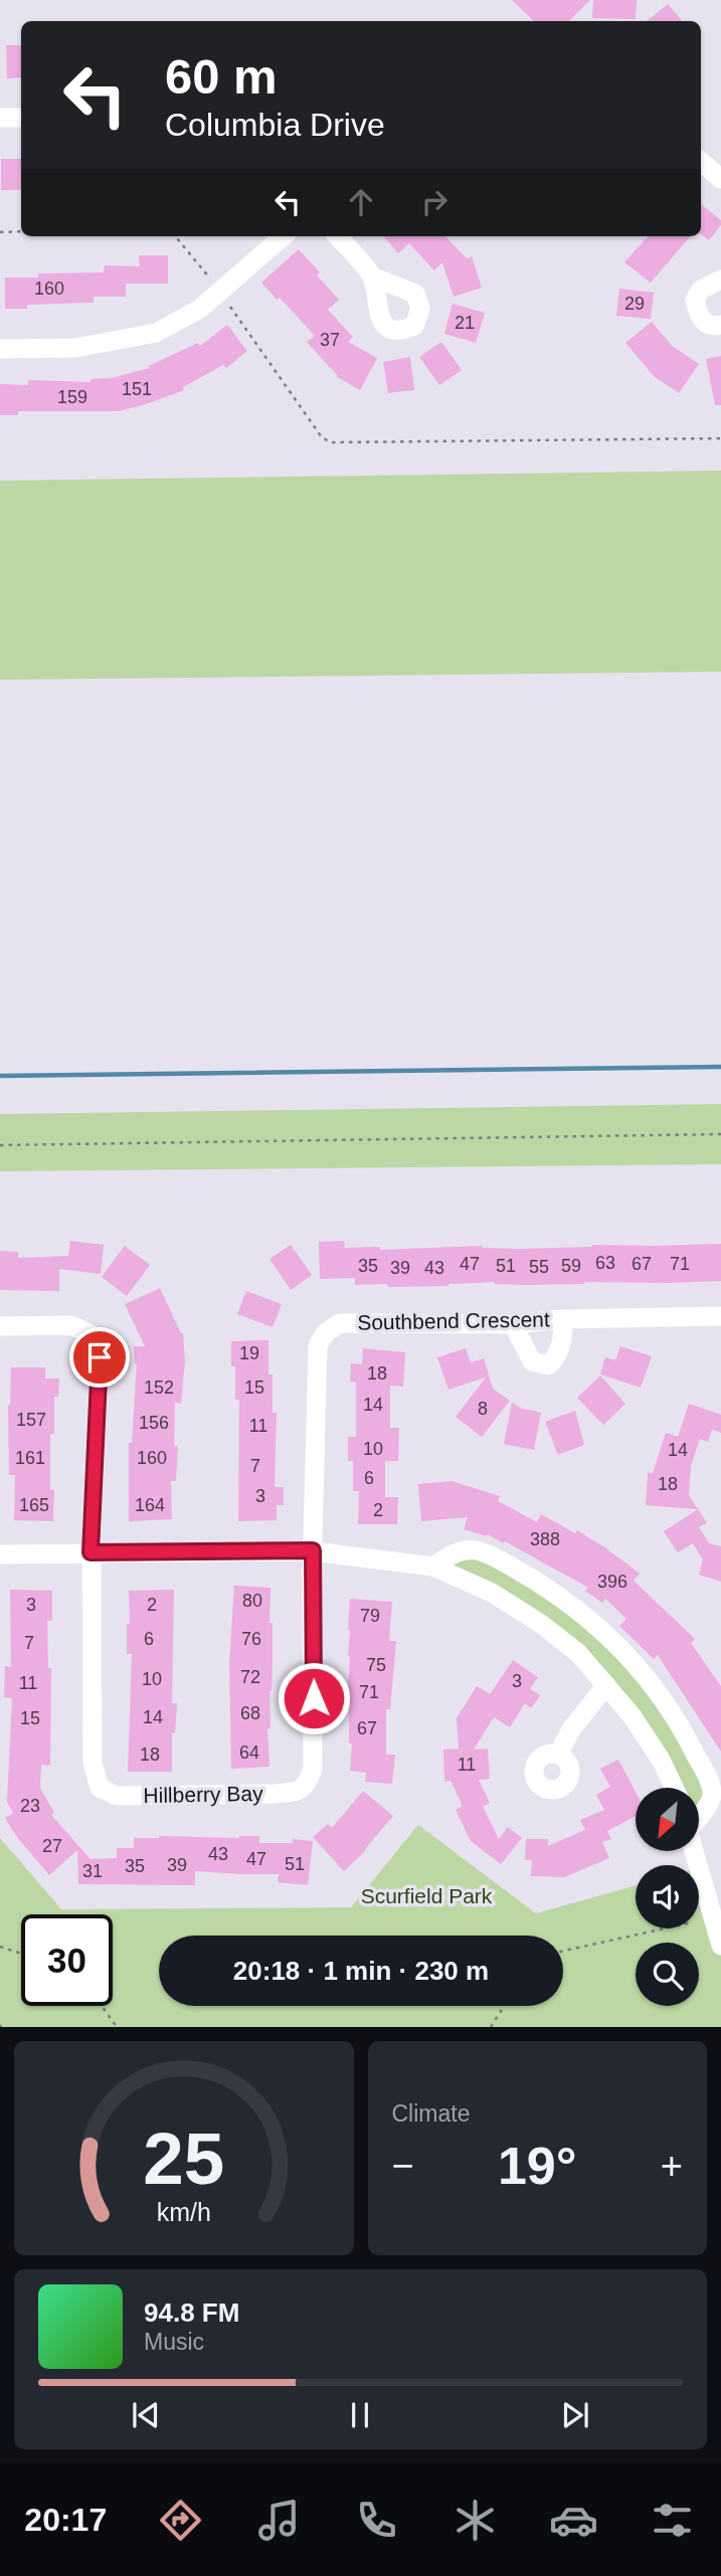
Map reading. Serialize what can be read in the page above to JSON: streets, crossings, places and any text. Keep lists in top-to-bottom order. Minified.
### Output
{"streets":{"street":["Southbend Crescent","Hillberry Bay"]},"crossings":[["Southbend Crescent","Hillberry Bay"]],"parks":["Scurfield Park"],"house_numbers":["160","29","21","37","151","159","63","47","67","71","35","51","59","55","39","43","19","18","152","15","14","8","157","156","11","10","14","161","160","7","6","18","3","165","164","2","388","396","80","3","2","79","6","76","7","75","72","10","3","11","71","68","14","15","67","64","18","11","23","27","43","47","51","39","35","31"],"north":"bottom left","page":{"turn":["60 m","Columbia Drive"],"limit":"30","trip":"20:18 · 1 min · 230 m","tile":"Climate","heat":["−","19°","+"],"song":["94.8 FM","Music"],"tabs":"20:17","gauge":["25","km/h"]}}
